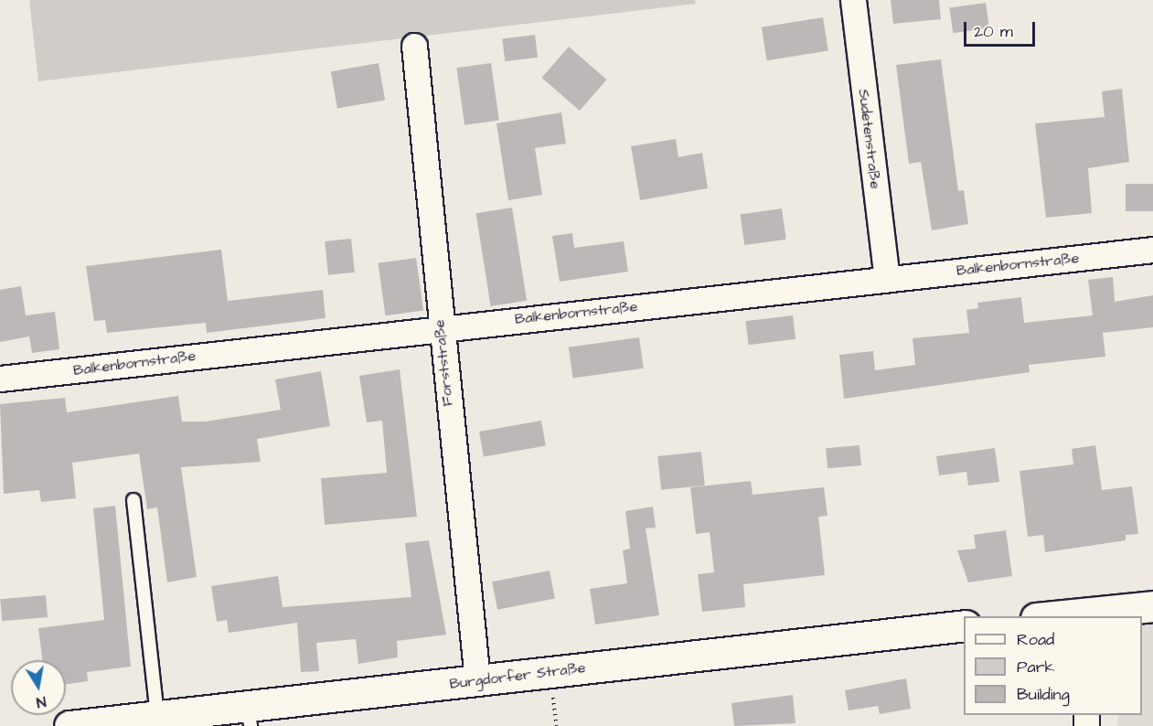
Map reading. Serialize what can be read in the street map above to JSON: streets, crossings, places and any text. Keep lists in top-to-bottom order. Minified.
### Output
{"streets":{"main road":["Burgdorfer Straße"],"street":["Sudetenstraße","Balkenbornstraße","Forststraße"]},"crossings":[["Sudetenstraße","Balkenbornstraße"],["Balkenbornstraße","Forststraße"],["Forststraße","Burgdorfer Straße"]],"legend":["Road","Park","Building"],"scale_bar":"20 m","north":"bottom"}
